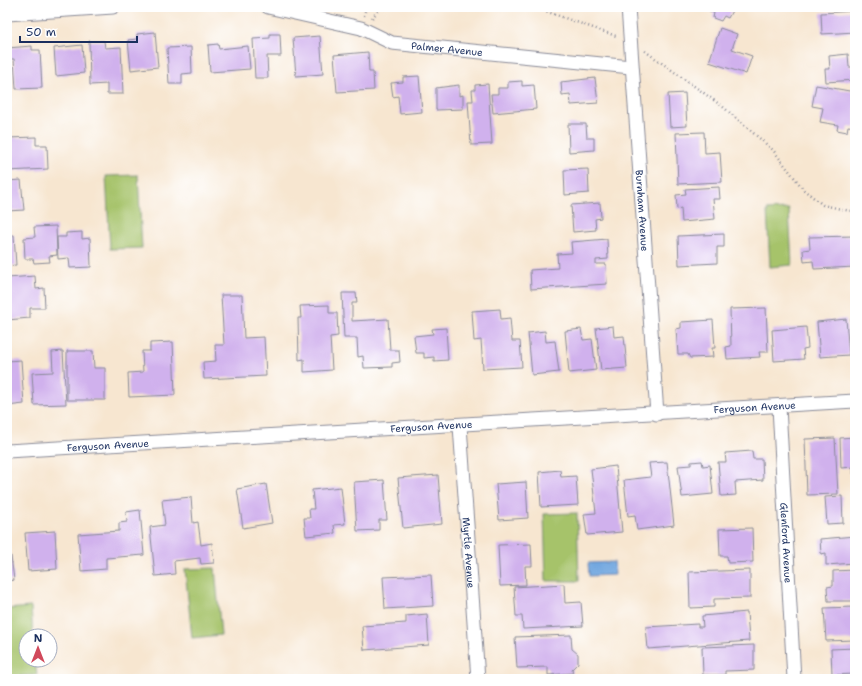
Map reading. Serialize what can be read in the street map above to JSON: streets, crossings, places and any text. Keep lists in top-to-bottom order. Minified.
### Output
{"streets":{"street":["Palmer Avenue","Burnham Avenue","Ferguson Avenue","Glenford Avenue","Myrtle Avenue"]},"crossings":[["Palmer Avenue","Burnham Avenue"],["Burnham Avenue","Ferguson Avenue"],["Ferguson Avenue","Glenford Avenue"],["Ferguson Avenue","Myrtle Avenue"]],"scale_bar":"50 m","north":"top"}
